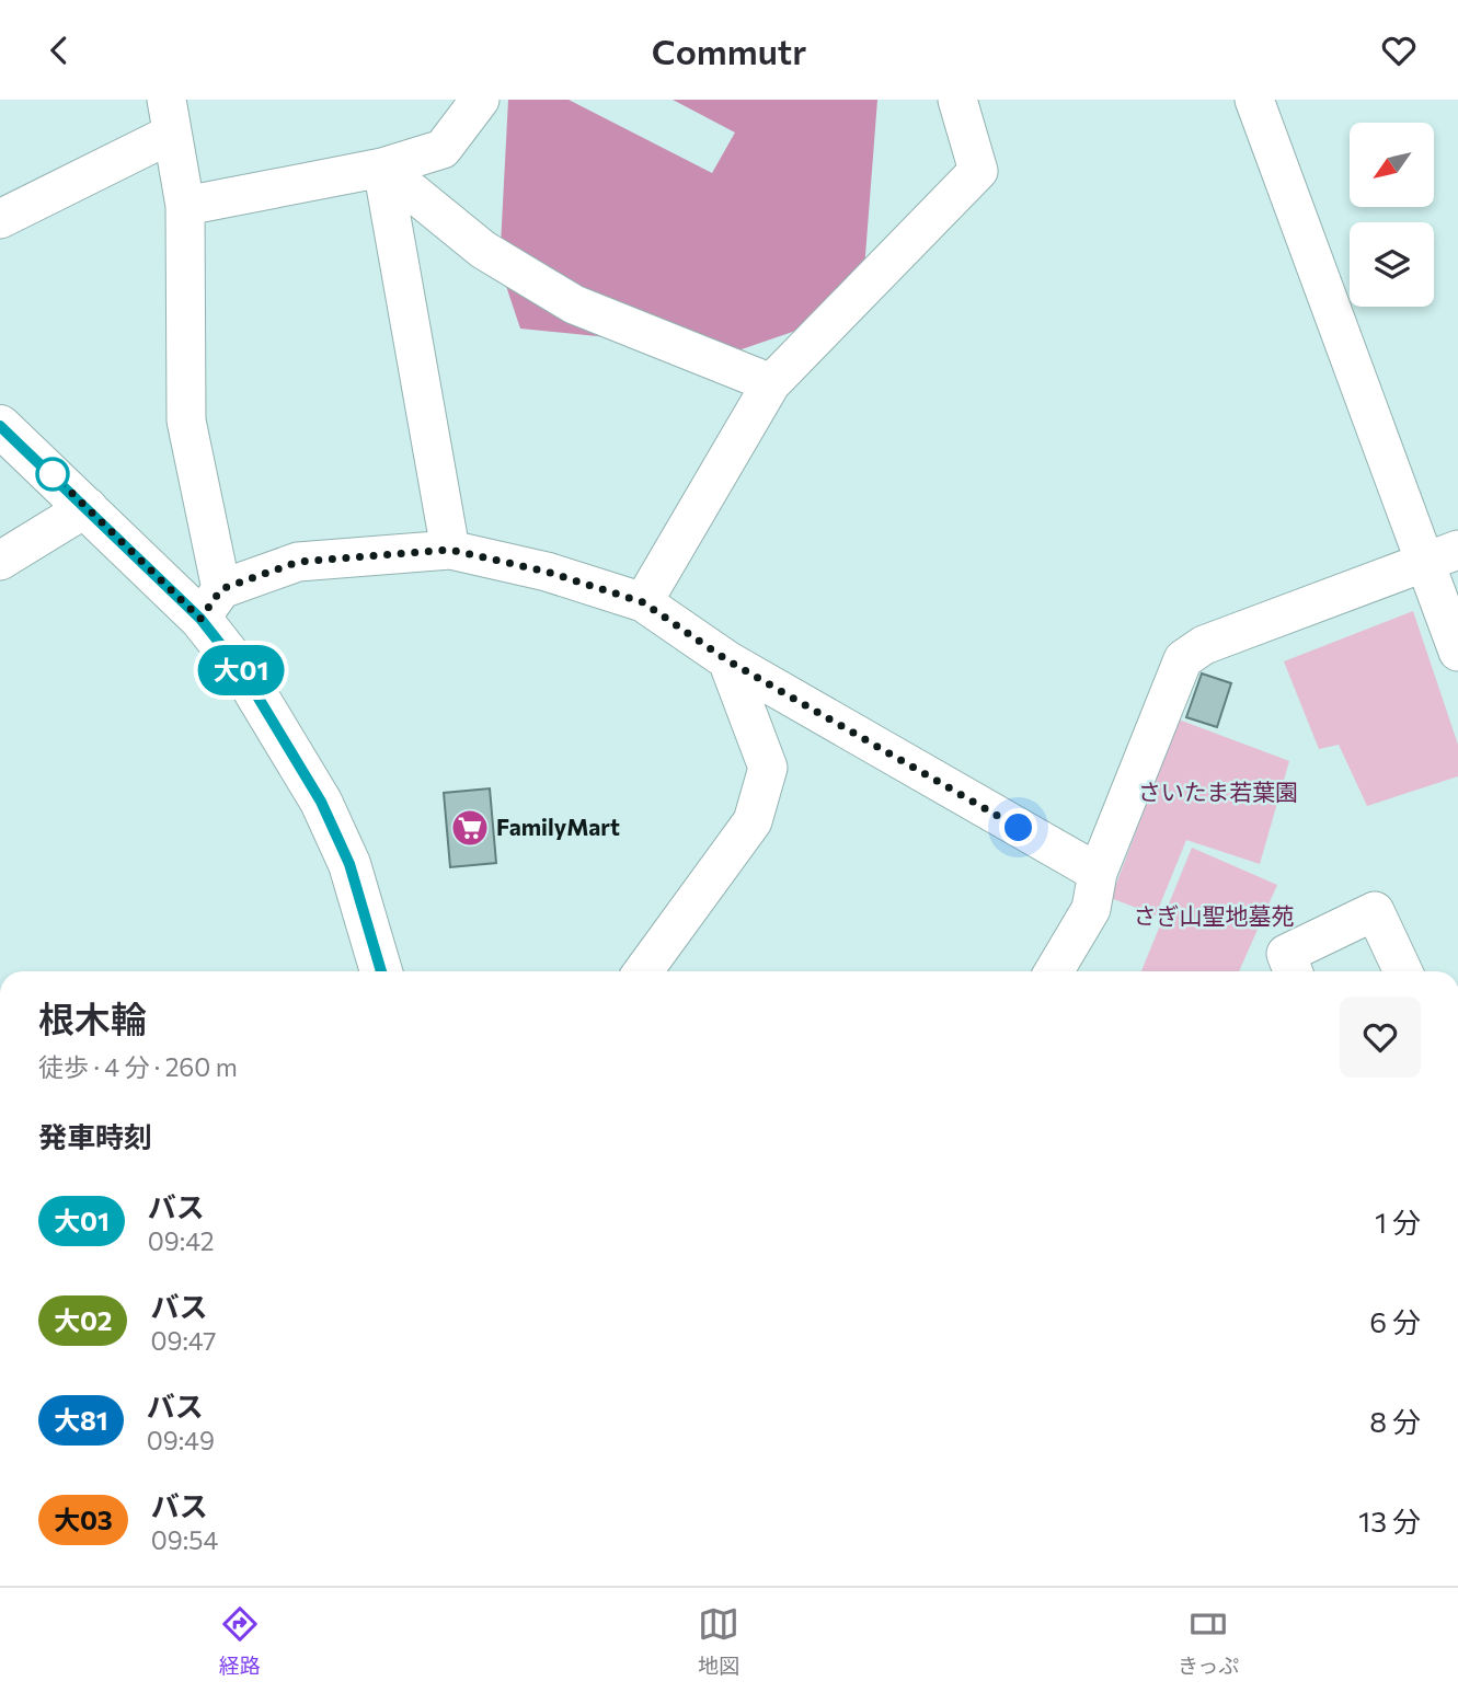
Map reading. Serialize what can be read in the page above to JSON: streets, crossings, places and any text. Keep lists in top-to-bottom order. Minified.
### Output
{"parks":["さいたま若葉園","さぎ山聖地墓苑"],"places":{"supermarket":["FamilyMart"]},"lines":["bus line 大01"],"north":"bottom left","page":{"header":"Commutr","on_map":"大01","heading":[["根木輪","徒歩 · 4 分 · 260 m"],"発車時刻"],"list":[{"mark":"大01","name":"バス","note":"09:42","value":"1 分"},{"mark":"大02","name":"バス","note":"09:47","value":"6 分"},{"mark":"大81","name":"バス","note":"09:49","value":"8 分"},{"mark":"大03","name":"バス","note":"09:54","value":"13 分"}],"tabs":["経路","地図","きっぷ"]}}
